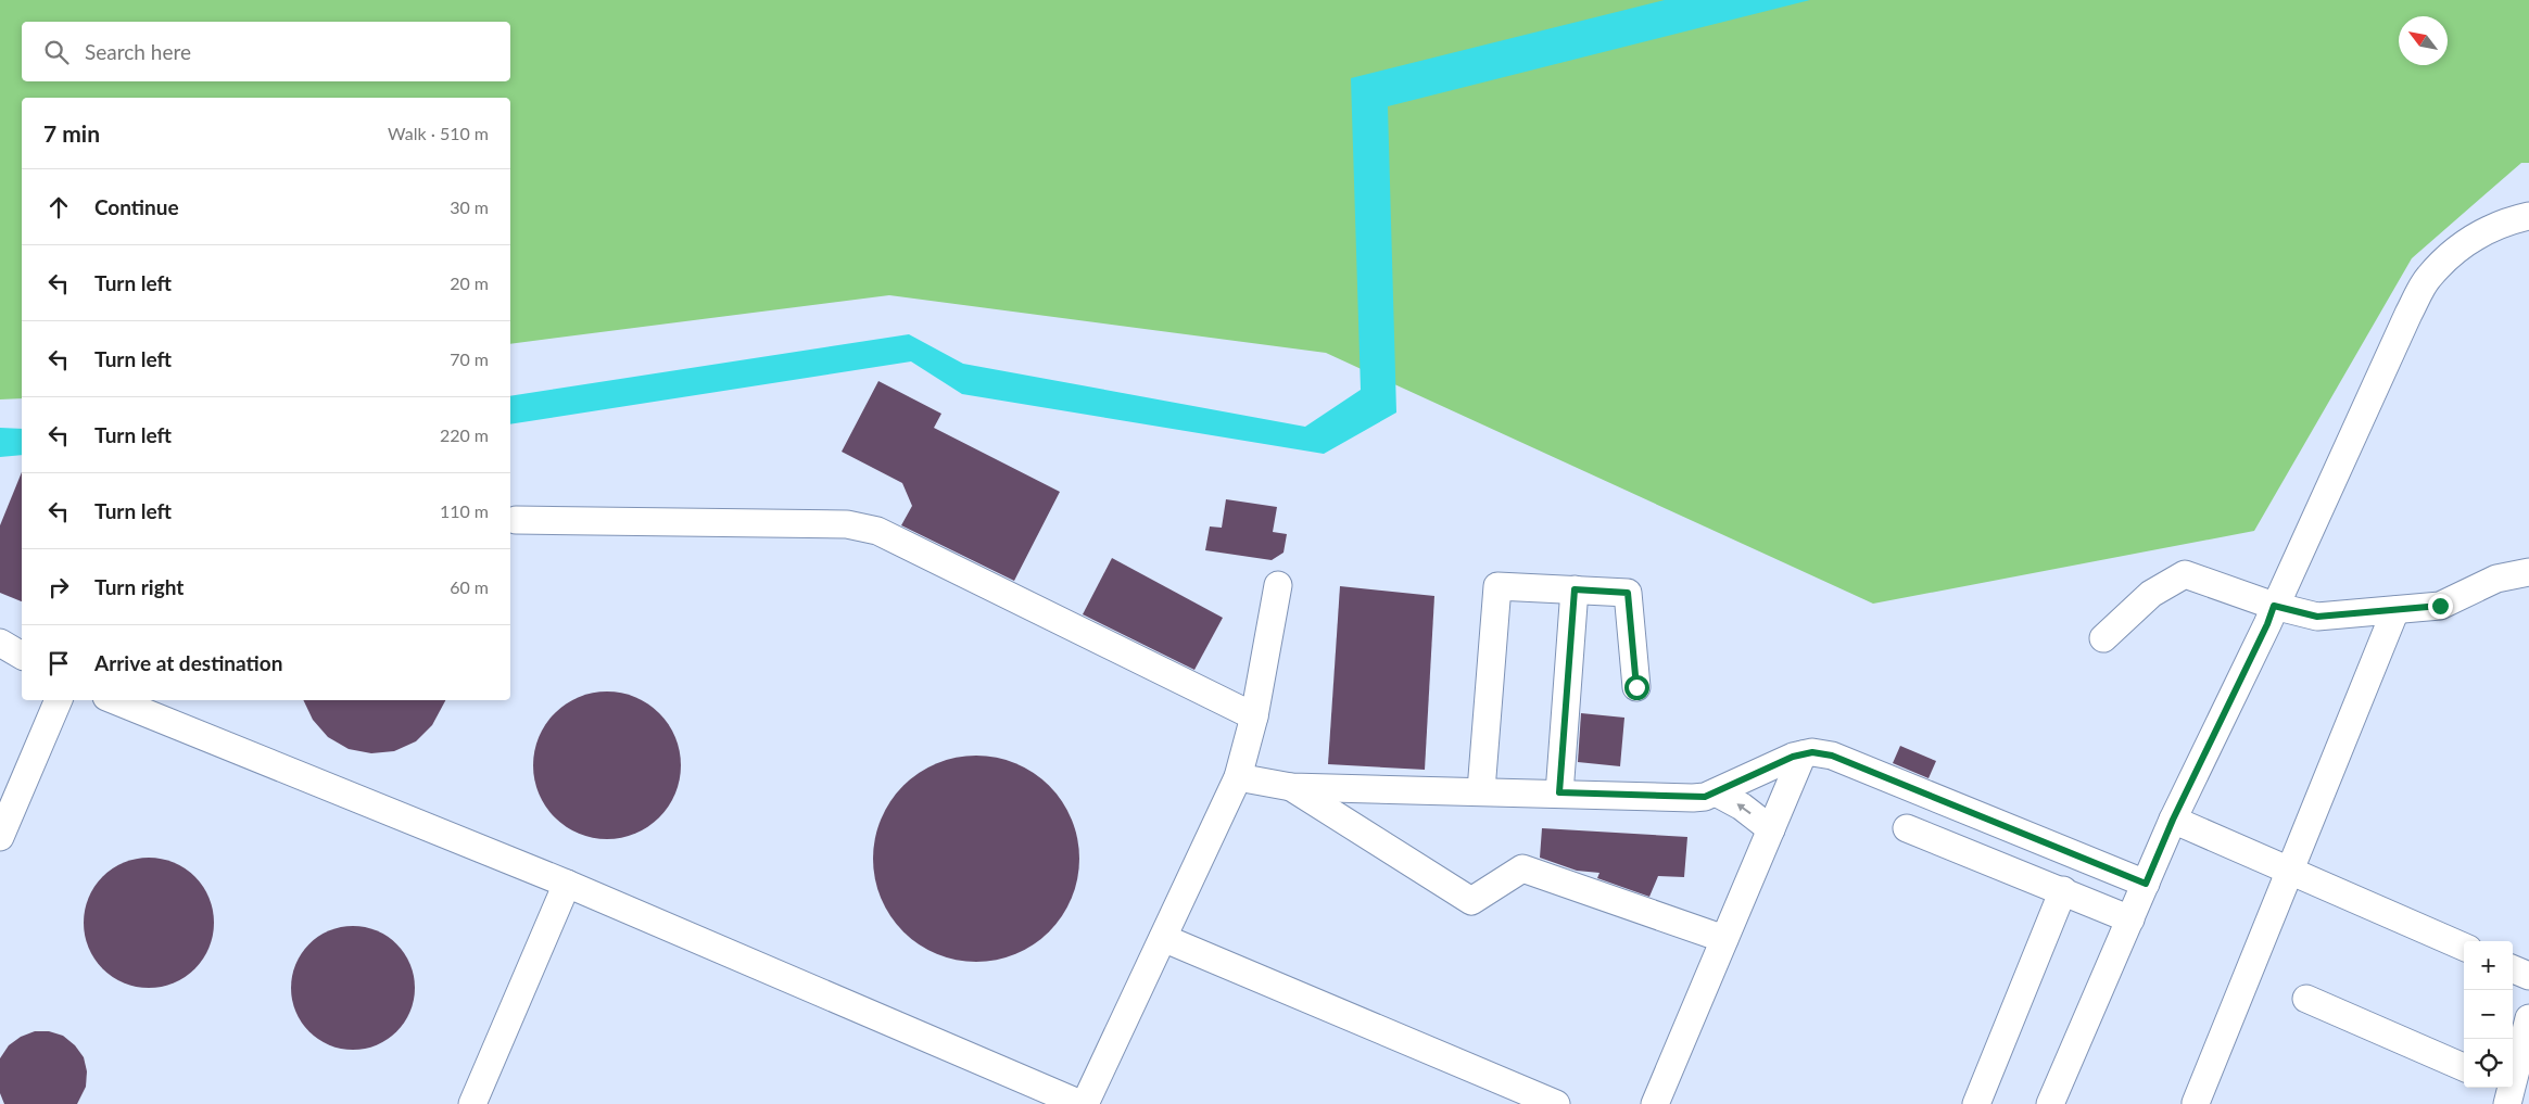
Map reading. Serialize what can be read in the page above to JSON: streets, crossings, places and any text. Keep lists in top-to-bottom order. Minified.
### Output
{"north":"top left","page":{"search":"Search here","heading":["7 min","Walk · 510 m"],"list":[["Continue","30 m"],["Turn left","20 m"],["Turn left","70 m"],["Turn left","220 m"],["Turn left","110 m"],["Turn right","60 m"],"Arrive at destination"],"map_buttons":["+","−"]}}
